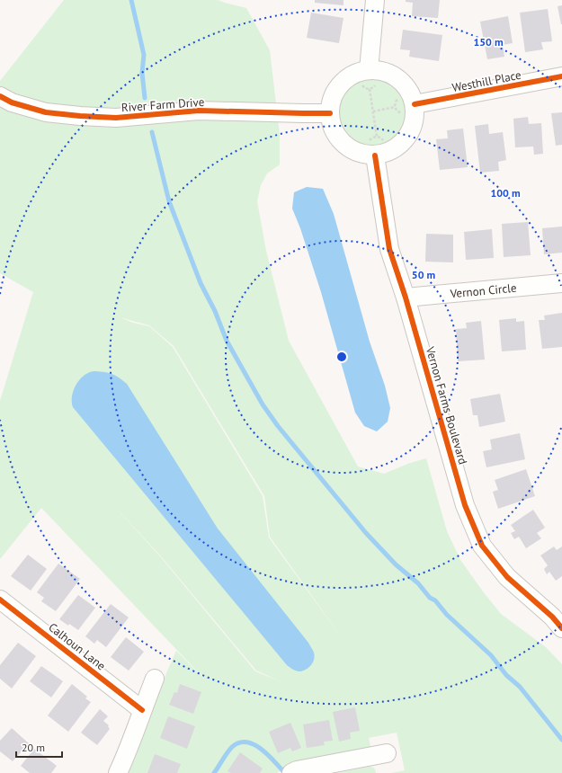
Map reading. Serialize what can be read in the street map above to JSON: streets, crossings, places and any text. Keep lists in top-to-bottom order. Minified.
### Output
{"streets":{"street":["Westhill Place","River Farm Drive","Vernon Circle","Vernon Farms Boulevard","Calhoun Lane"]},"crossings":[["Vernon Circle","Vernon Farms Boulevard"]],"scale_bar":"20 m","rings":["150 m","100 m","50 m"]}
